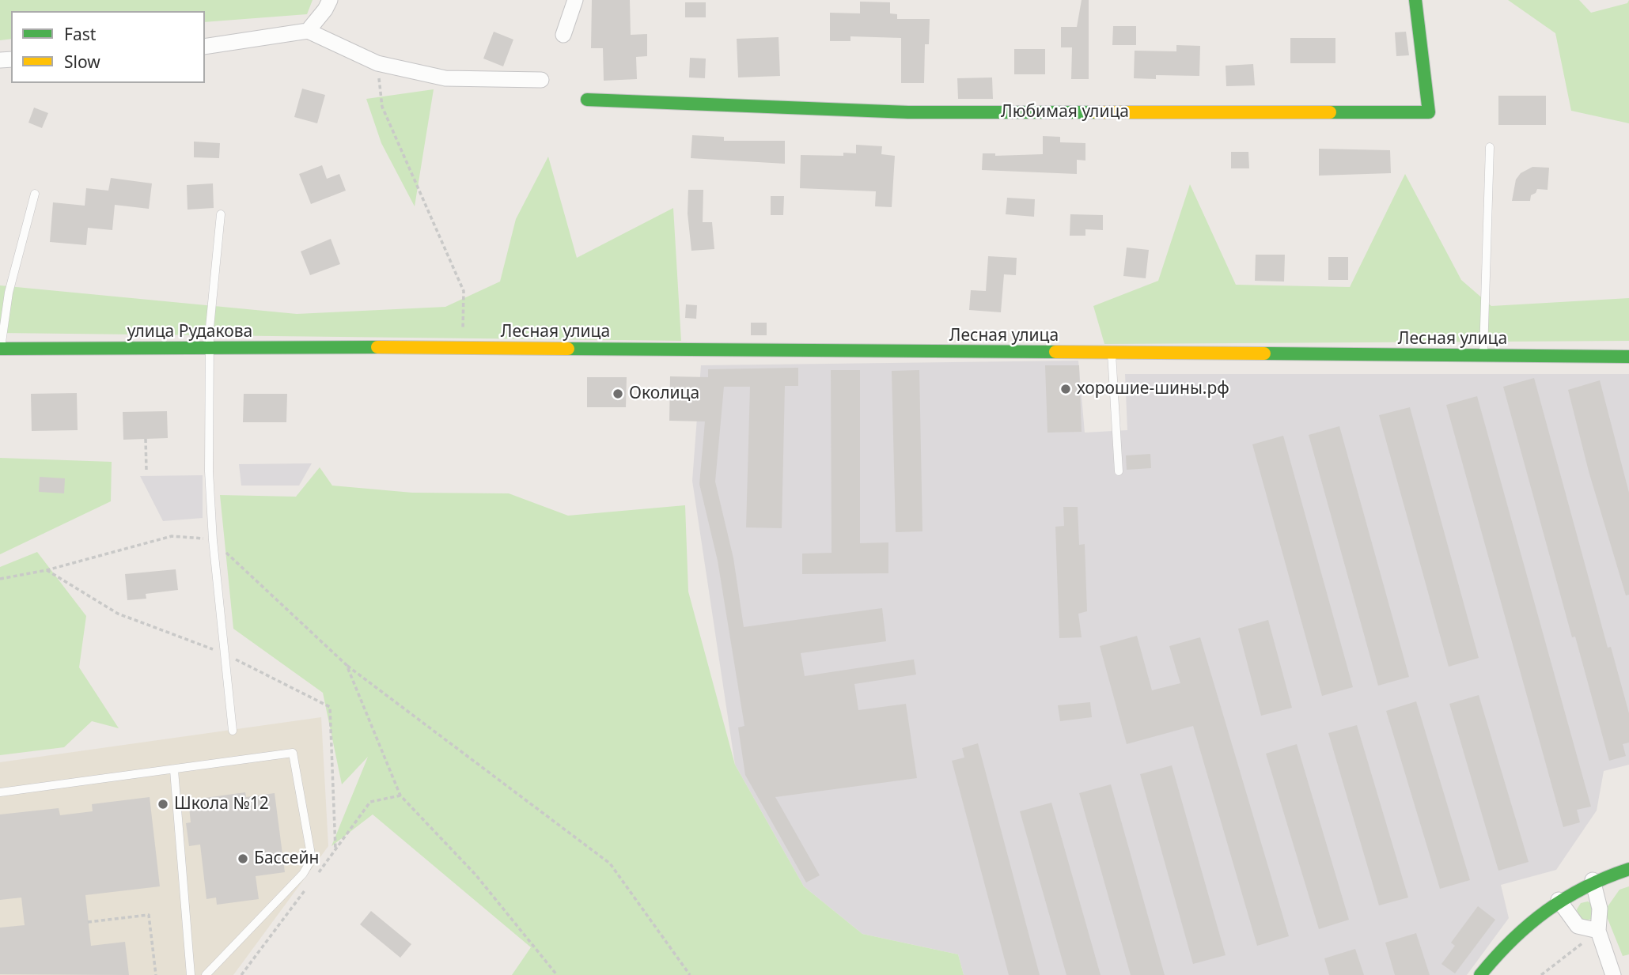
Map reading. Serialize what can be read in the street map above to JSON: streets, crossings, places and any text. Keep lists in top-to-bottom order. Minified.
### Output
{"streets":{"main road":["Любимая улица","улица Рудакова","Лесная улица"]},"crossings":[["улица Рудакова","Лесная улица"]],"places":["хорошие-шины.рф","Околица","Школа №12","Бассейн"],"legend":["Fast","Slow"]}
